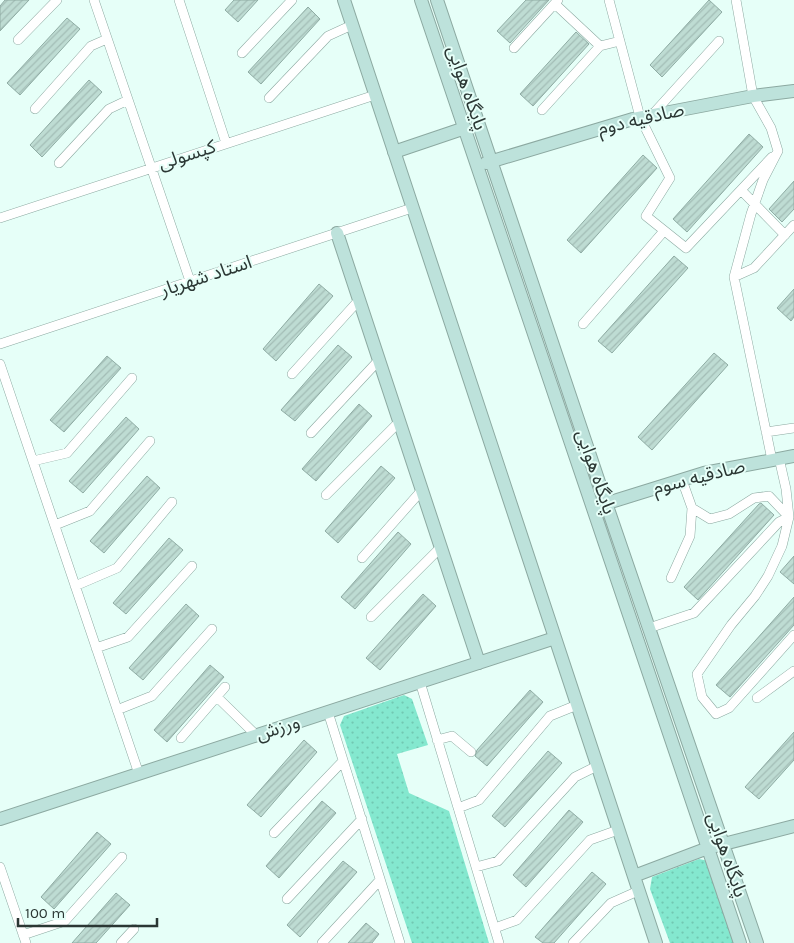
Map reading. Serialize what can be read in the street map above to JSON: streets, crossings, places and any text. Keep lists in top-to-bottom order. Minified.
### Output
{"streets":{"street":["پایگاه هوایی","صادقیه دوم","کپسولی","استاد شهریار","صادقیه سوم","ورزش"]},"crossings":[["پایگاه هوایی","صادقیه دوم"],["پایگاه هوایی","صادقیه سوم"]],"scale_bar":"100 m"}
